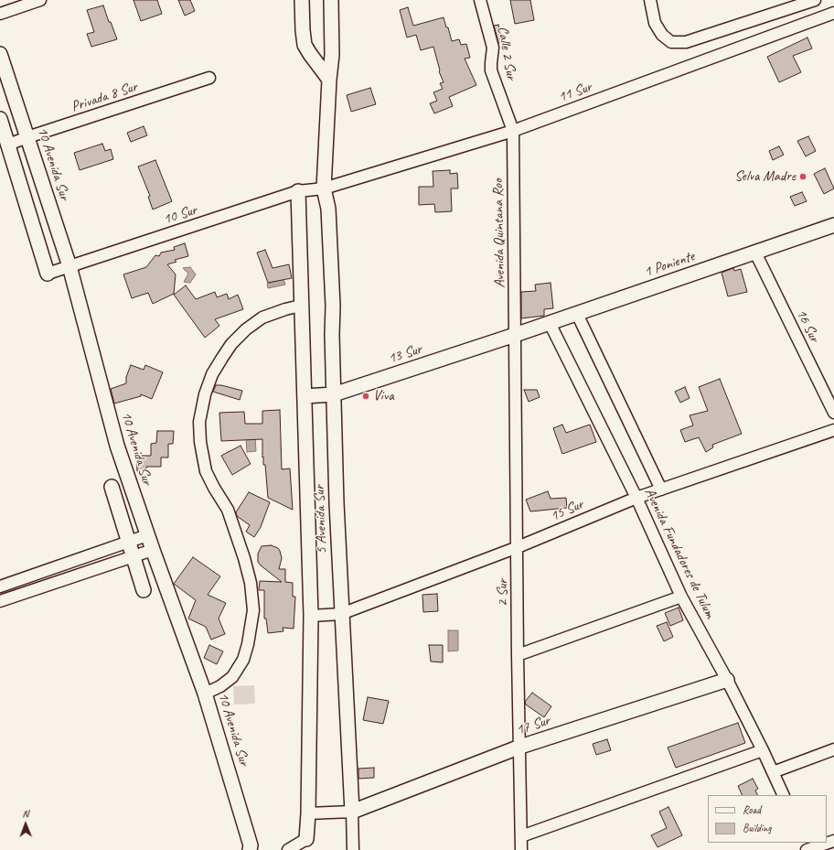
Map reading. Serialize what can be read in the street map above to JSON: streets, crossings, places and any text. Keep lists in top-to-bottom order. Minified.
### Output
{"streets":{"street":["Calle 2 Sur","11 Sur","Privada 8 Sur","10 Avenida Sur","10 Sur","Avenida Quintana Roo","1 Poniente","16 Sur","13 Sur","15 Sur","5 Avenida Sur","Avenida Fundadores de Tulum","2 Sur","17 Sur"]},"crossings":[["Calle 2 Sur","11 Sur"],["Calle 2 Sur","Avenida Quintana Roo"],["11 Sur","10 Sur"],["11 Sur","Avenida Quintana Roo"],["11 Sur","5 Avenida Sur"],["Privada 8 Sur","10 Avenida Sur"],["10 Avenida Sur","10 Sur"],["10 Sur","5 Avenida Sur"],["Avenida Quintana Roo","1 Poniente"],["Avenida Quintana Roo","13 Sur"],["Avenida Quintana Roo","2 Sur"],["1 Poniente","16 Sur"],["1 Poniente","13 Sur"],["1 Poniente","Avenida Fundadores de Tulum"],["1 Poniente","2 Sur"],["13 Sur","5 Avenida Sur"],["13 Sur","2 Sur"],["15 Sur","5 Avenida Sur"],["15 Sur","Avenida Fundadores de Tulum"],["15 Sur","2 Sur"],["5 Avenida Sur","17 Sur"],["Avenida Fundadores de Tulum","17 Sur"],["2 Sur","17 Sur"]],"places":["Selva Madre","Viva"],"legend":["Road","Building"],"north":"top"}
